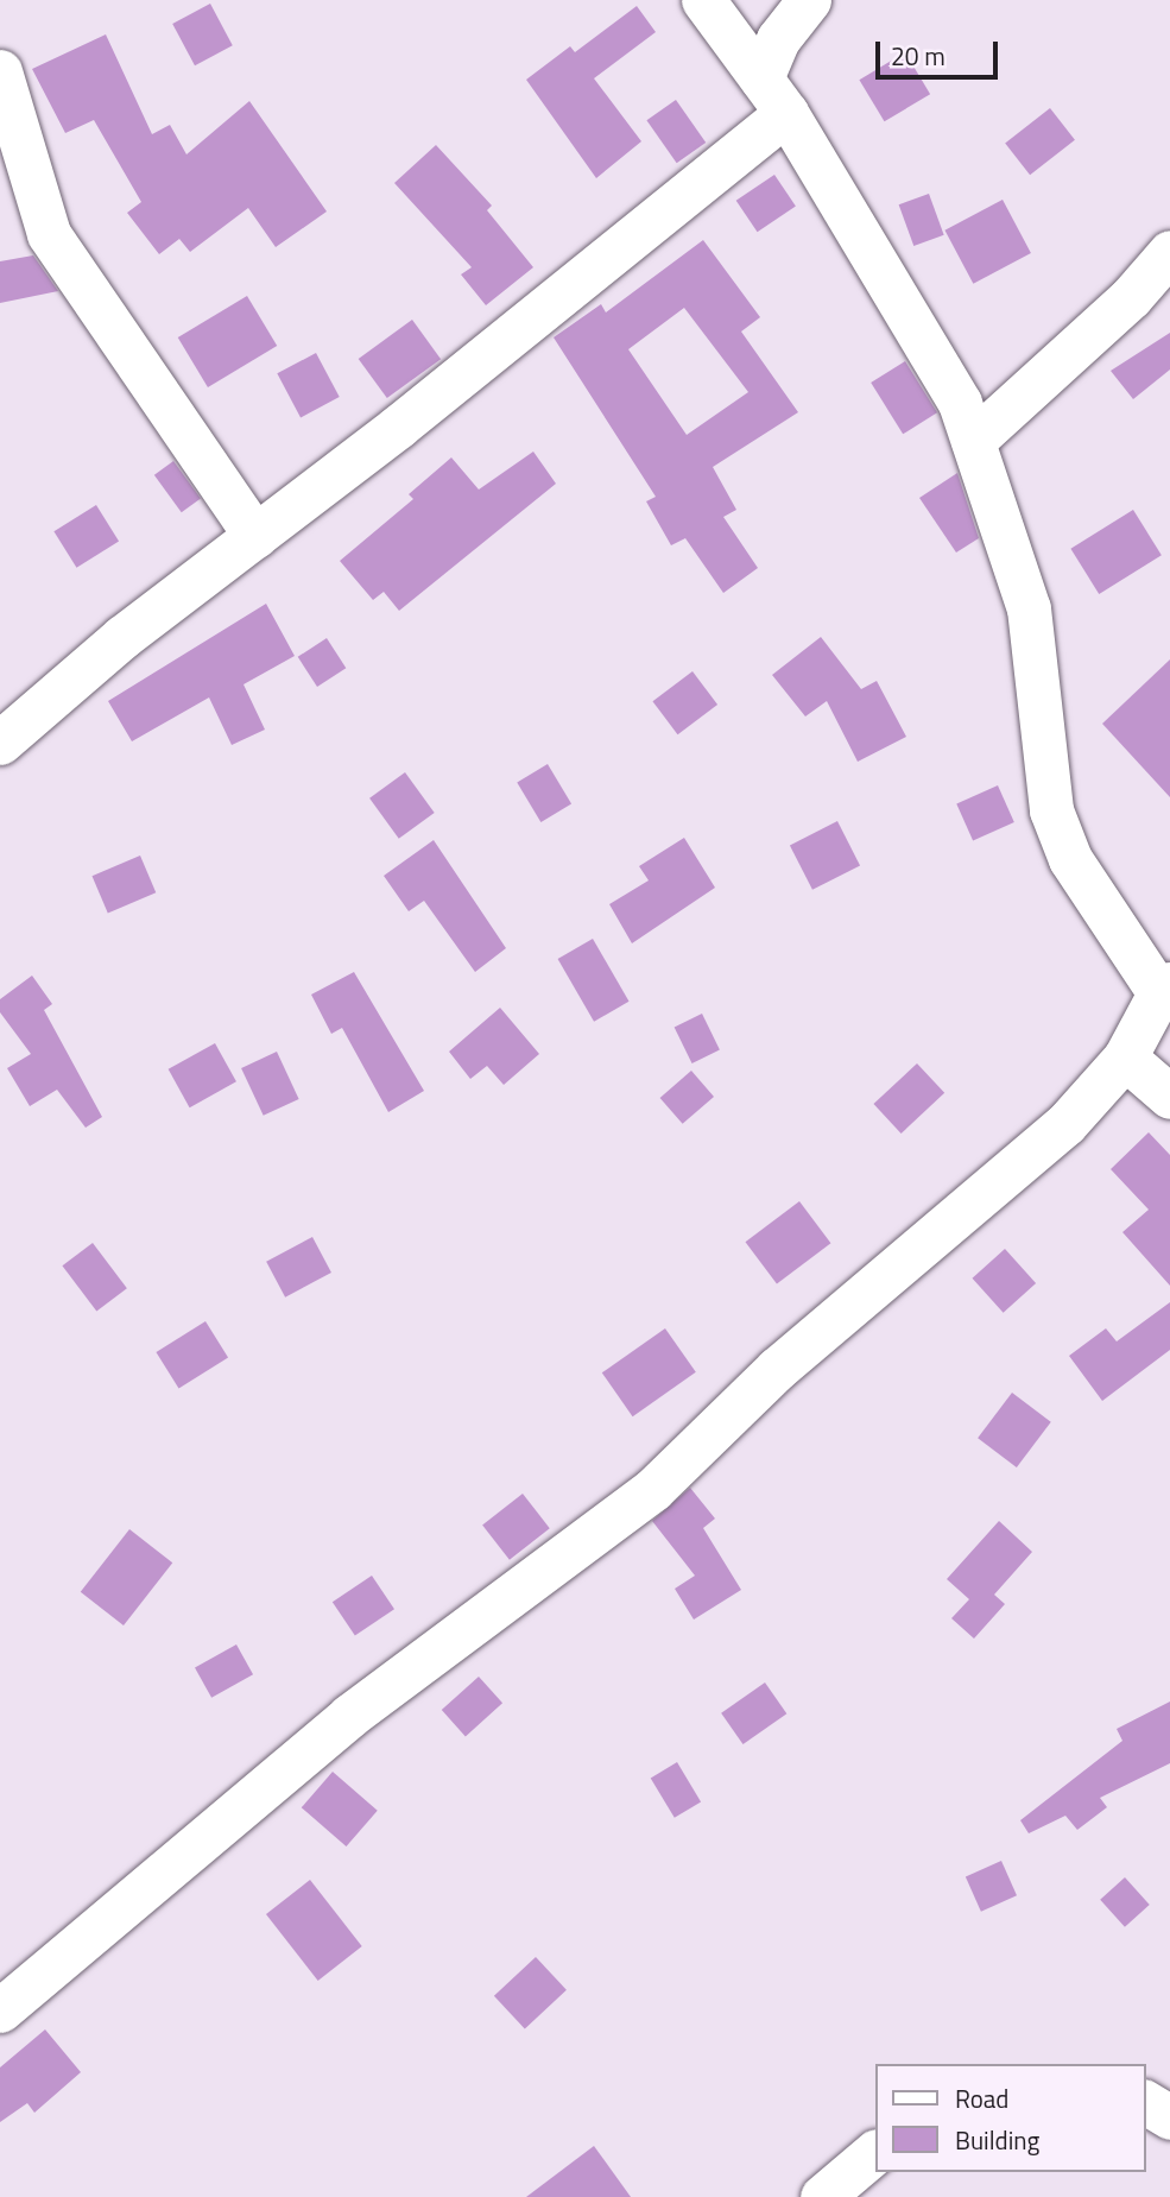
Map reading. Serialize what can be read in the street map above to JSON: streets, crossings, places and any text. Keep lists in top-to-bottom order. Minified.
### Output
{"legend":["Road","Building"],"scale_bar":"20 m"}
